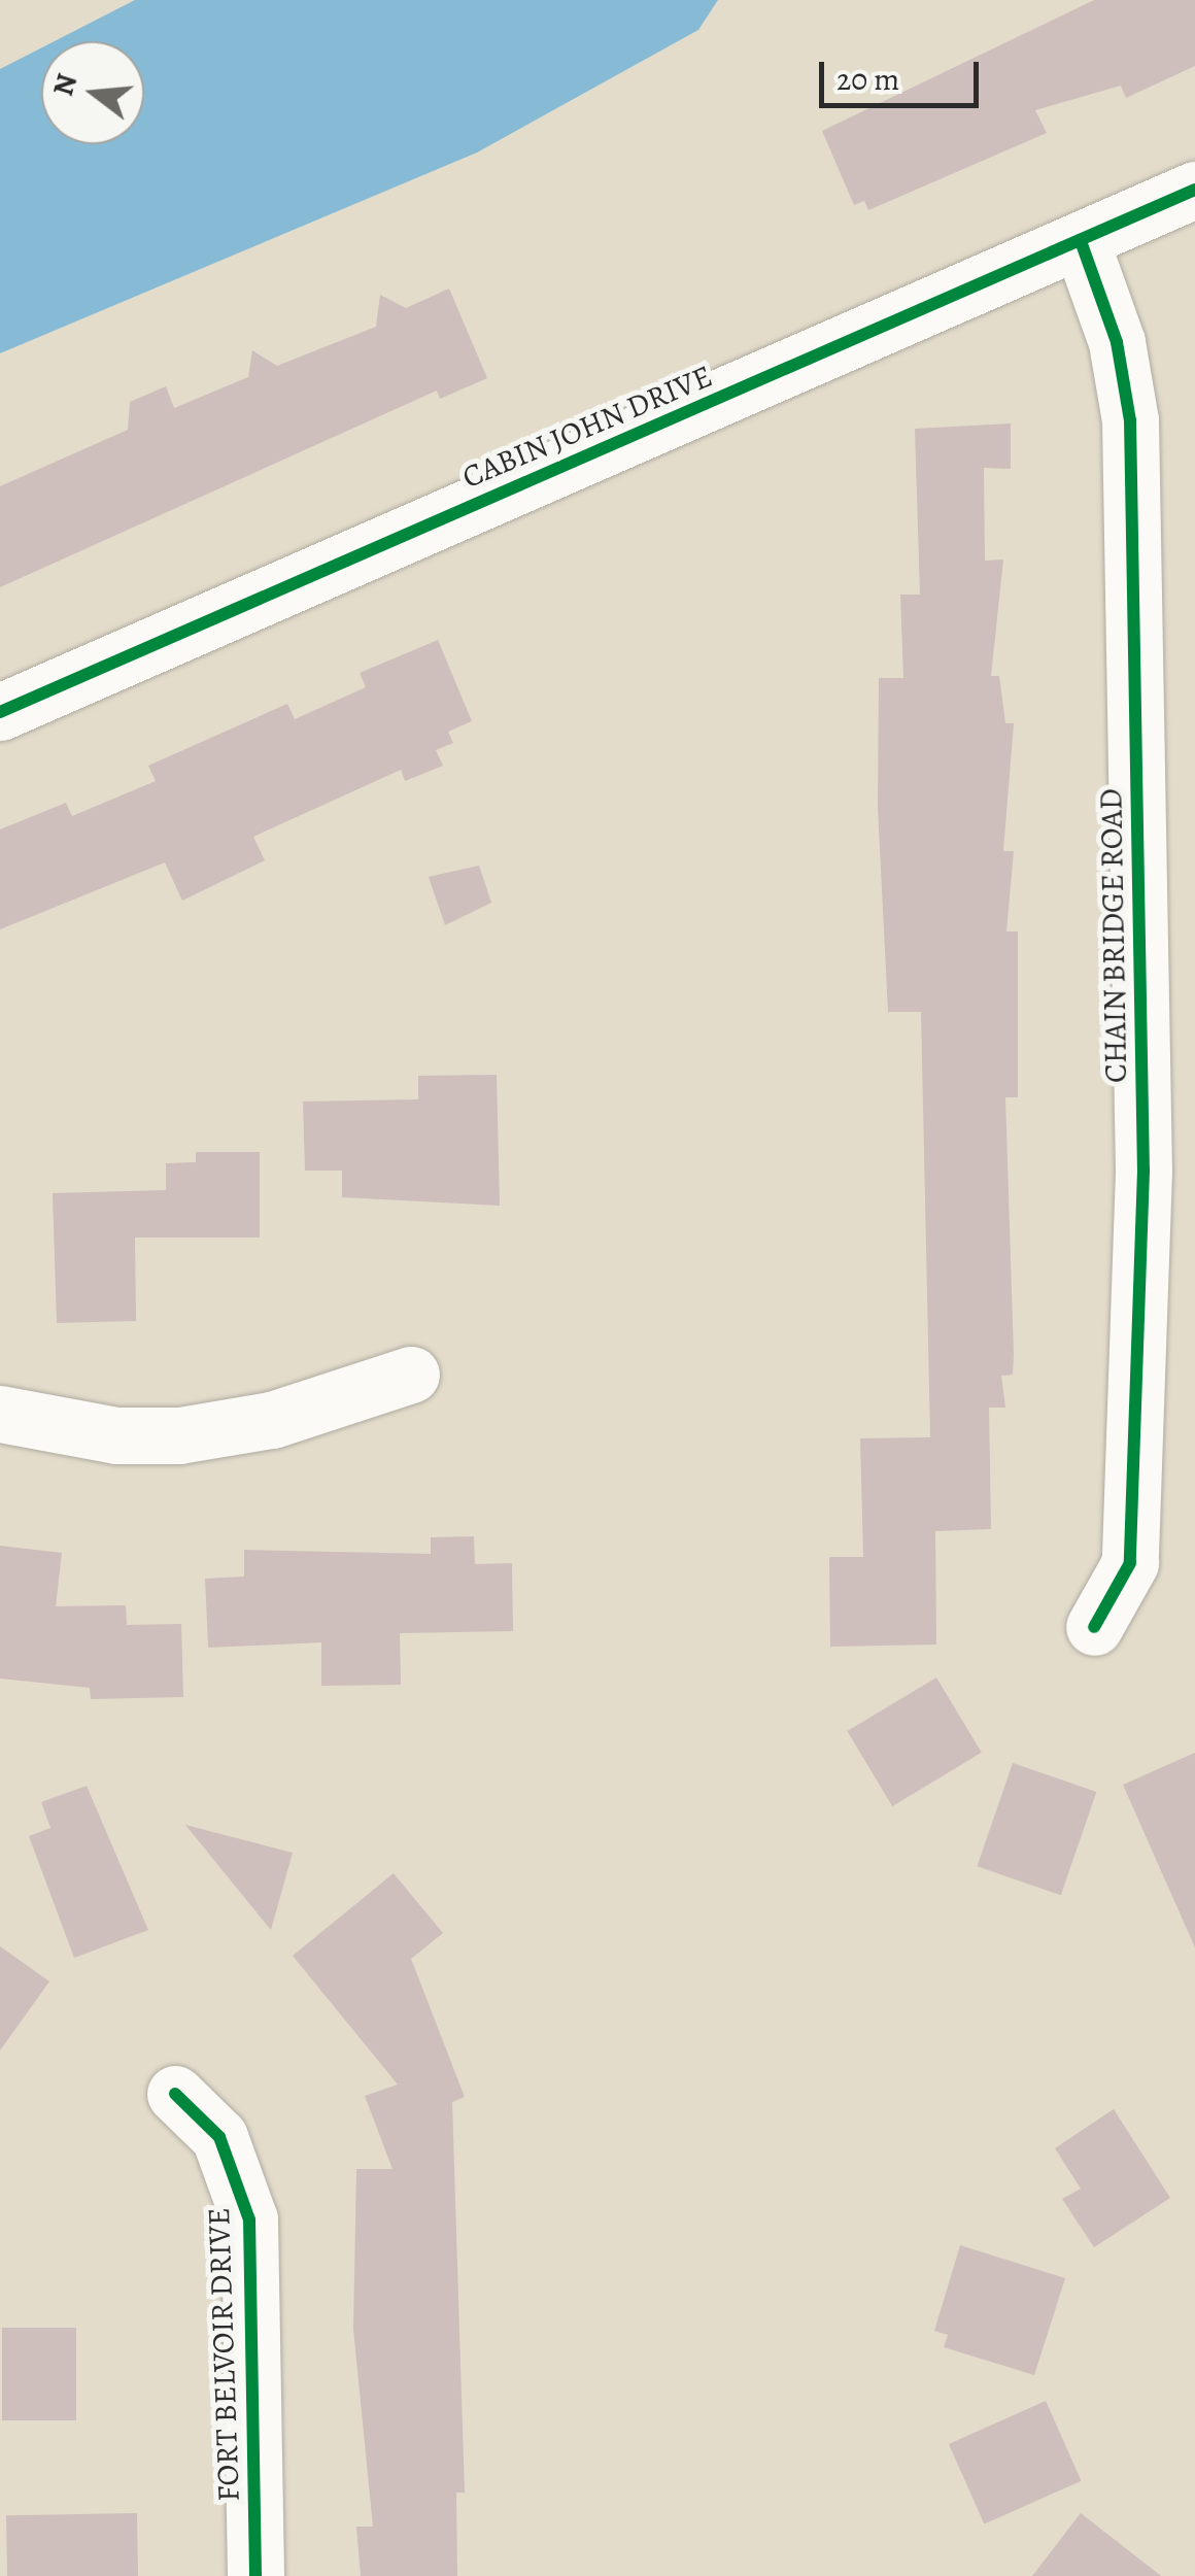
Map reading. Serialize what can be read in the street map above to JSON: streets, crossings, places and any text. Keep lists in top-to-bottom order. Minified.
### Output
{"streets":{"street":["CABIN JOHN DRIVE","CHAIN BRIDGE ROAD","FORT BELVOIR DRIVE"]},"crossings":[["CABIN JOHN DRIVE","CHAIN BRIDGE ROAD"]],"scale_bar":"20 m","north":"left"}
